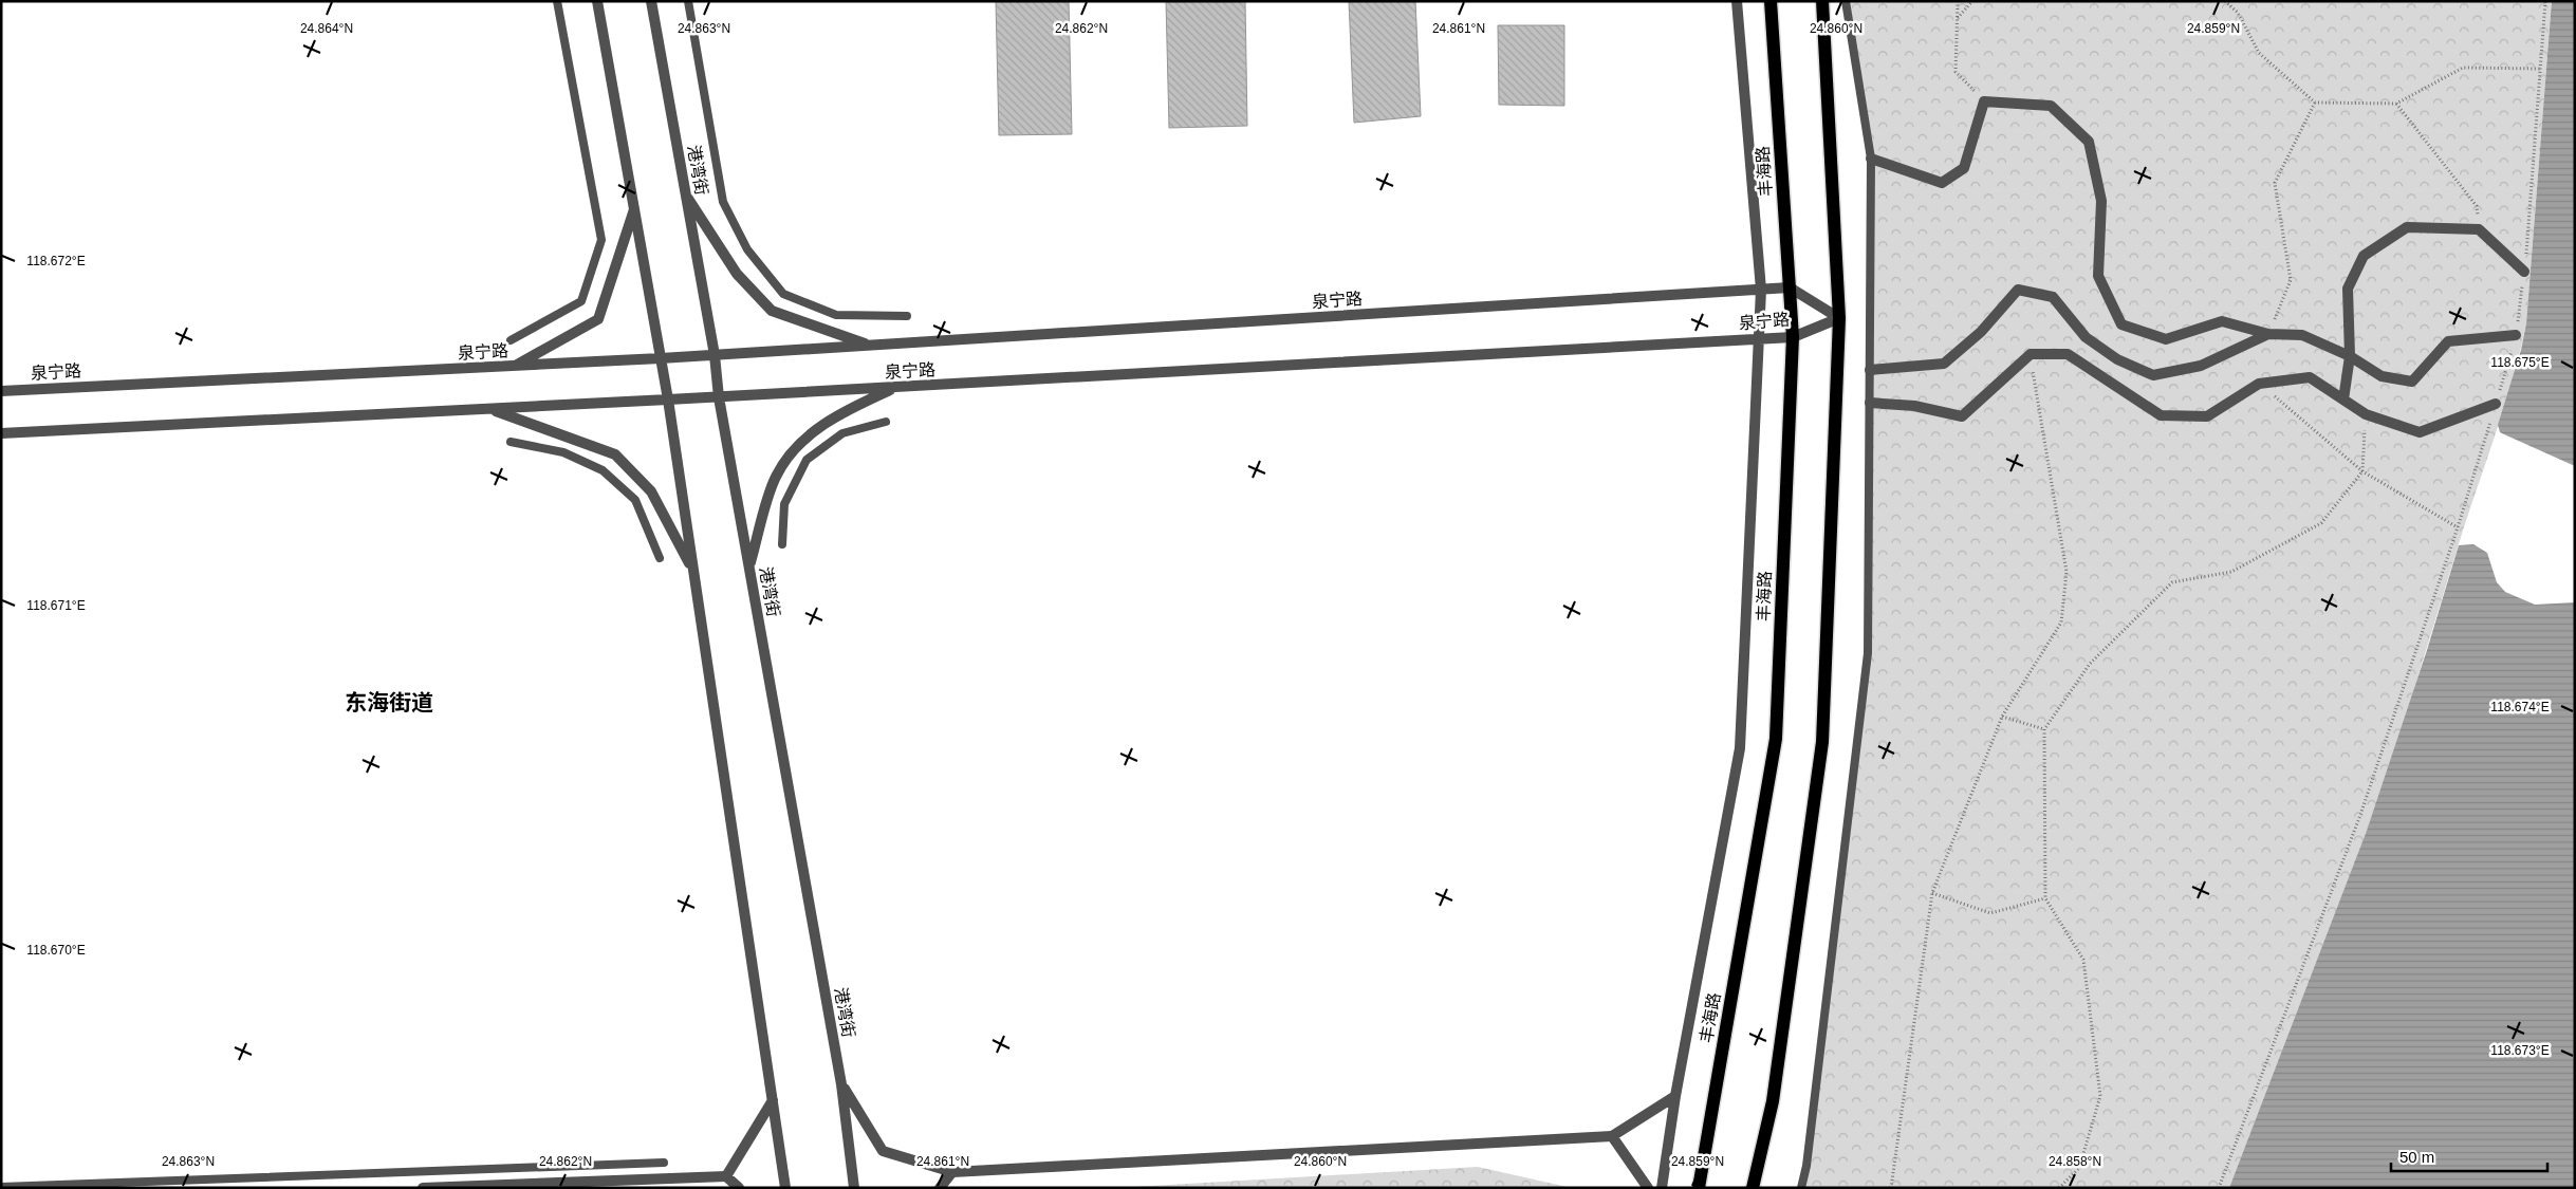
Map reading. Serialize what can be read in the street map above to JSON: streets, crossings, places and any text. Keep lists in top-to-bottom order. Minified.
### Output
{"streets":{"main road":["丰海路"],"street":["港湾街","泉宁路"]},"crossings":[["港湾街","泉宁路"],["丰海路","泉宁路"]],"districts":["东海街道"],"scale_bar":"50 m","coordinates":["24.863°N","24.862°N","24.859°N","24.864°N","24.861°N","24.860°N","118.672°E","118.675°E","118.671°E","118.674°E","118.670°E","118.673°E","24.858°N"]}
